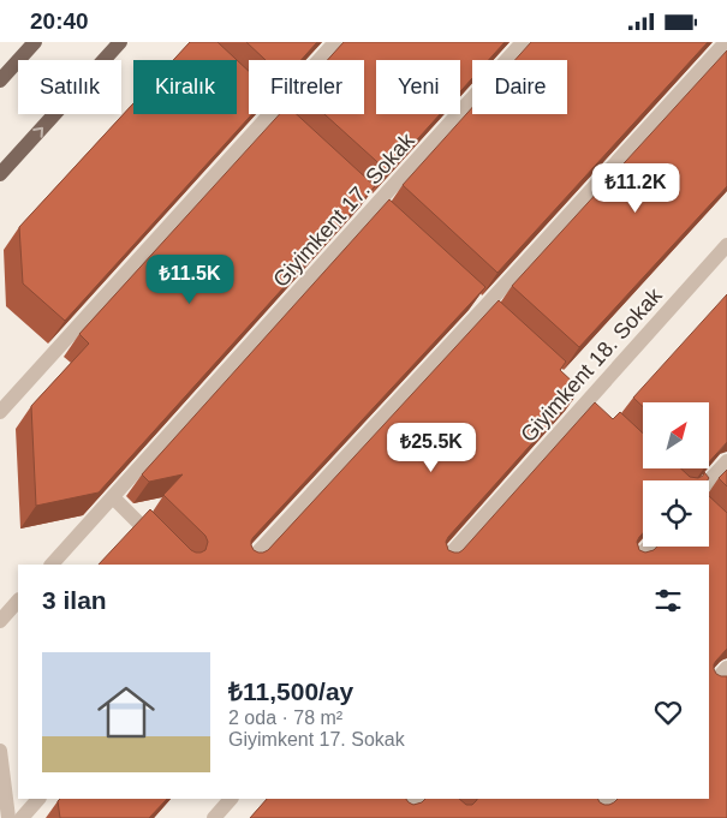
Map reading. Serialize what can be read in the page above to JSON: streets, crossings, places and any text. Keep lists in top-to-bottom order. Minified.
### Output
{"streets":{"street":["Giyimkent 17. Sokak","Giyimkent 18. Sokak"]},"north":"top right","page":{"status":"20:40","chip":["Satılık","Kiralık","Filtreler","Yeni","Daire"],"price":["₺11.2K","₺11.5K","₺25.5K"],"heading":"3 ilan","list":[{"name":"₺11,500/ay","note":"2 oda · 78 m² · Giyimkent 17. Sokak"}]}}
